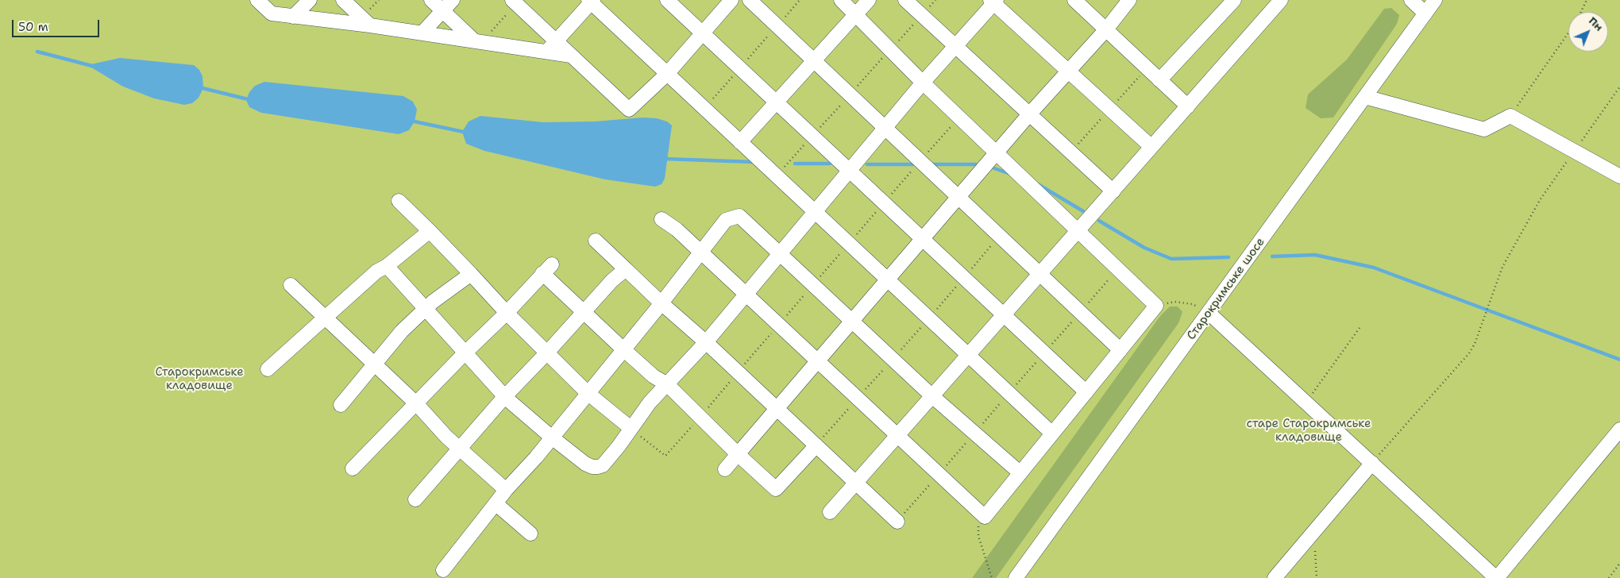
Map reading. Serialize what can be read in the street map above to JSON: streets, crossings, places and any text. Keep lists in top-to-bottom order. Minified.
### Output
{"streets":{"street":["Старокримське шосе"]},"parks":["Старокримське кладовище","старе Старокримське кладовище"],"scale_bar":"50 m","north":"top right"}
